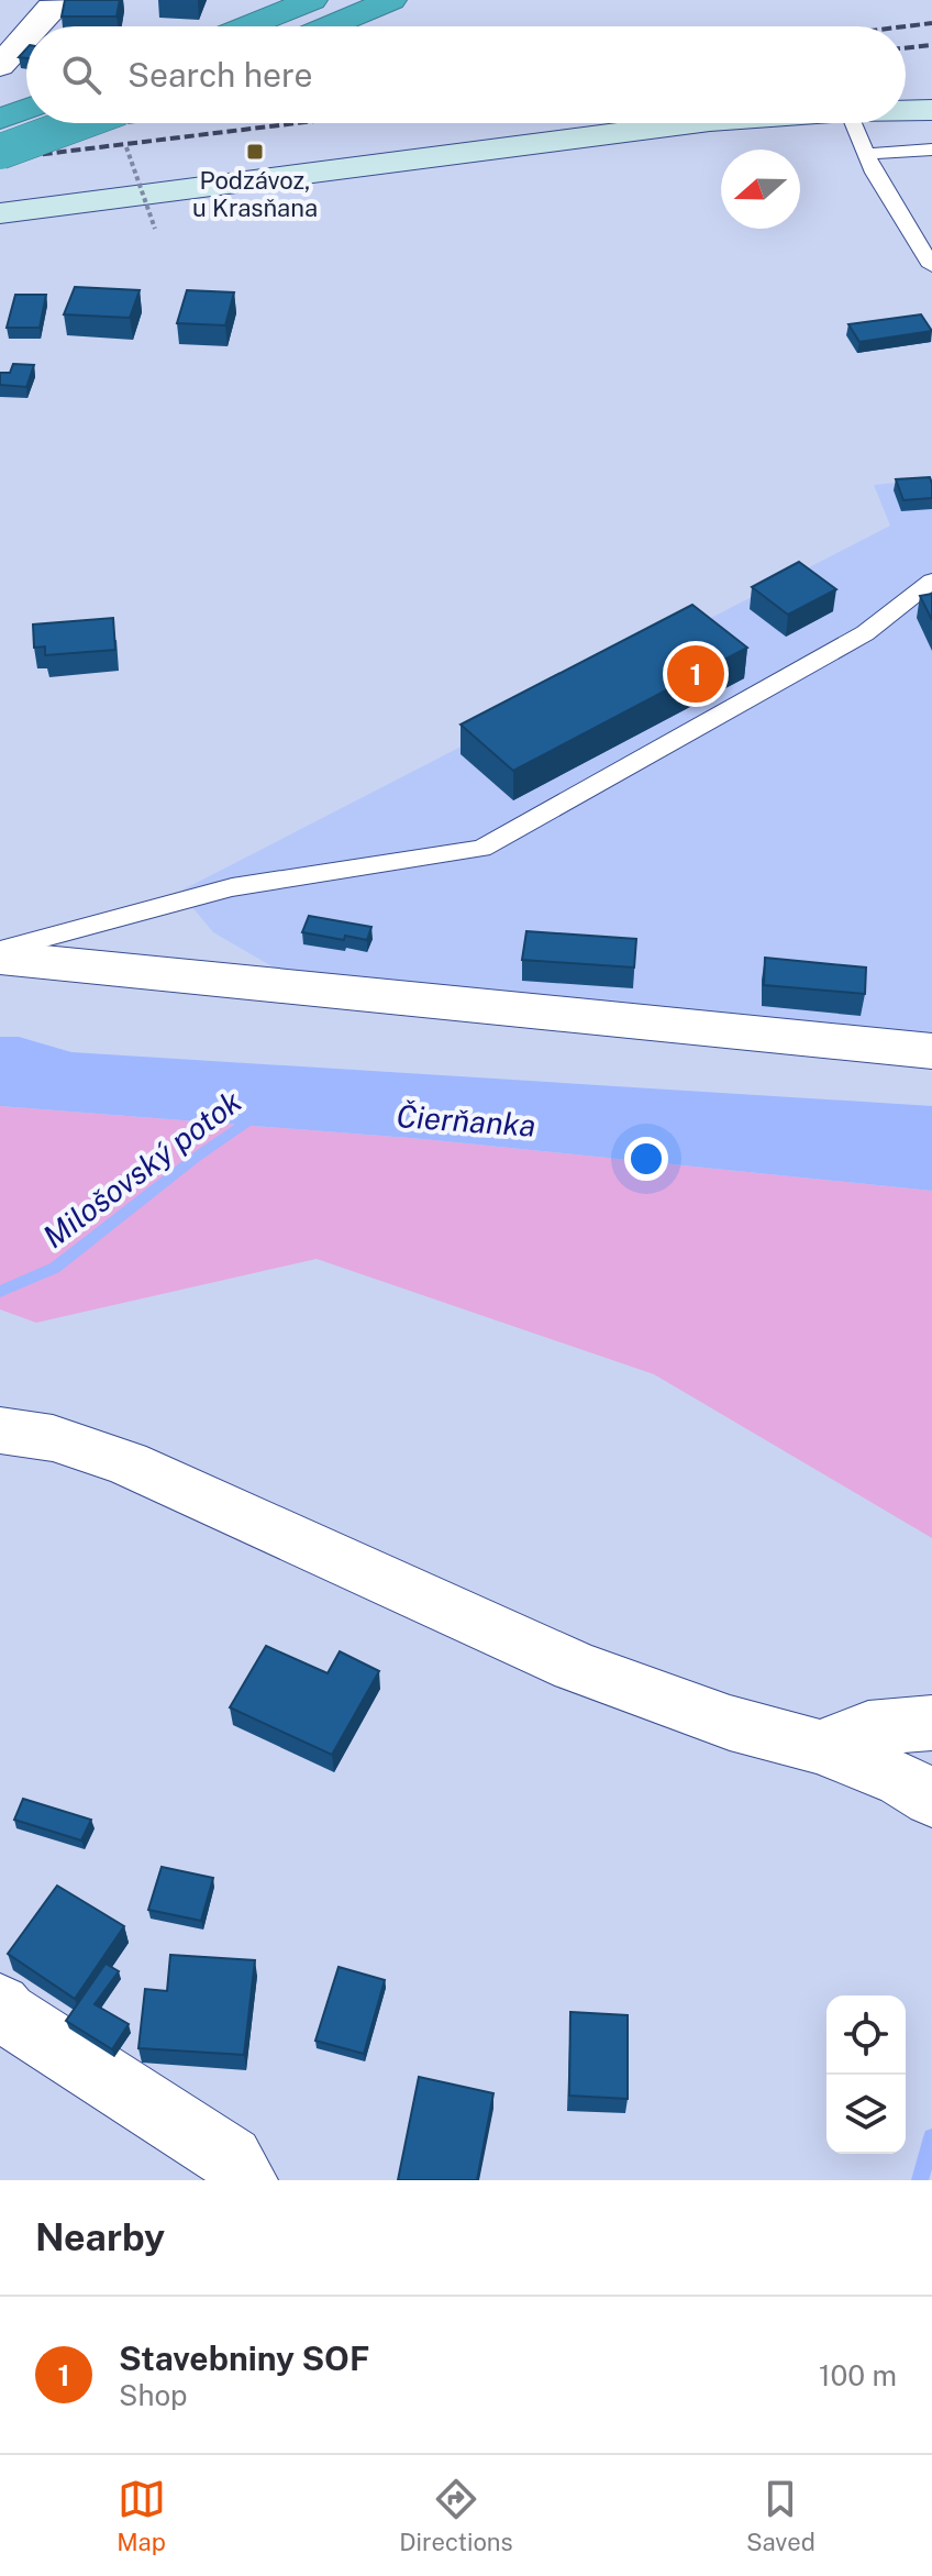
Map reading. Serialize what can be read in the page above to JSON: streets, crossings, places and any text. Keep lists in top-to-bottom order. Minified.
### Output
{"water":["Čierňanka","Milošovský potok"],"places":{"transit":["Podzávoz, u Krasňana"]},"north":"left","page":{"search":"Search here","pins":"1","heading":"Nearby","list":[{"mark":"1","name":"Stavebniny SOF","note":"Shop","value":"100 m"}],"nav":["Map","Directions","Saved"]}}
